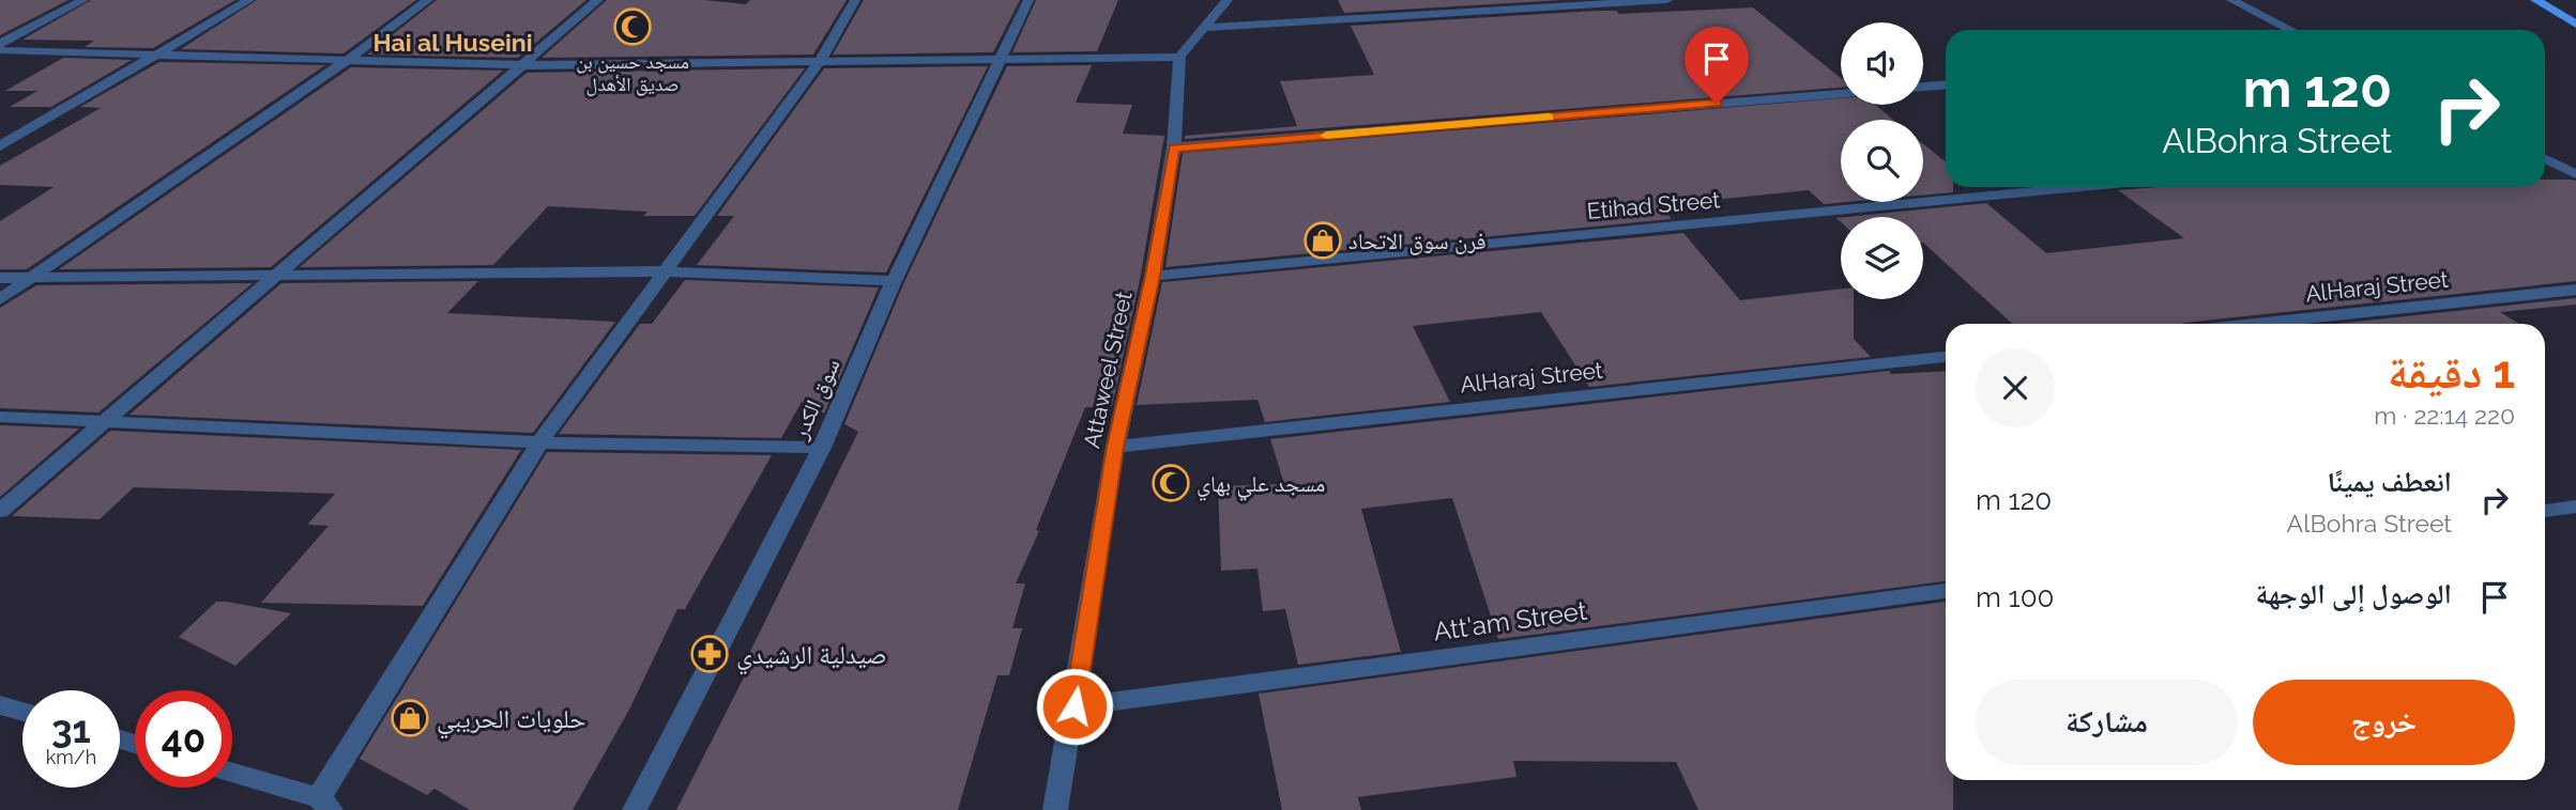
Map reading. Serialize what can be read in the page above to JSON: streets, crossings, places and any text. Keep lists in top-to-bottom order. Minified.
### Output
{"streets":{"street":["Etihad Street","AlHaraj Street","Attaweel Street","سوق الكدر","Att'am Street"]},"crossings":[["Etihad Street","Attaweel Street"],["AlHaraj Street","Attaweel Street"],["Attaweel Street","Att'am Street"]],"districts":["Hai al Huseini"],"places":{"mosque":["مسجد حسين بن صديق الأهدل","مسجد علي بهاي"],"shop":["فرن سوق الاتحاد","حلويات الحريبي"],"pharmacy":["صيدلية الرشيدي"]},"page":{"turn":["120 m","AlBohra Street"],"heading":["1 دقيقة","220 m · 22:14"],"list":[{"name":"انعطف يمينًا","note":"AlBohra Street","value":"120 m"},{"name":"الوصول إلى الوجهة","value":"100 m"}],"buttons":["خروج","مشاركة"],"speed":"31 km/h","limit":"40"}}
